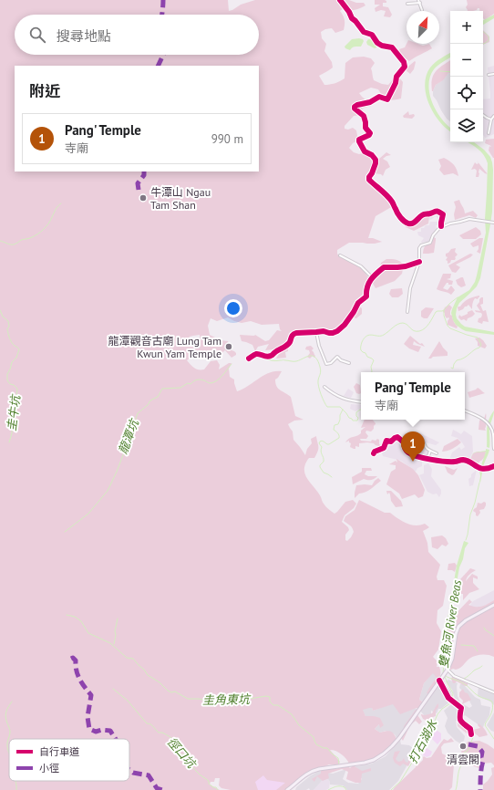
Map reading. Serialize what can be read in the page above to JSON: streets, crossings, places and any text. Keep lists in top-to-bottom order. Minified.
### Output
{"water":["圭牛坑","龍潭坑","雙魚河 River Beas","圭角東坑","打石湖水","徑口坑"],"places":["牛潭山 Ngau Tam Shan","龍潭觀音古廟 Lung Tam Kwun Yam Temple","清雲閣"],"legend":["自行車道","小徑"],"north":"top right","page":{"map_buttons":["+","−"],"search":"搜尋地點","heading":"附近","list":[{"mark":"1","name":"Pang' Temple","note":"寺廟","value":"990 m"}],"popup":["Pang' Temple","寺廟"],"pins":"1"}}
